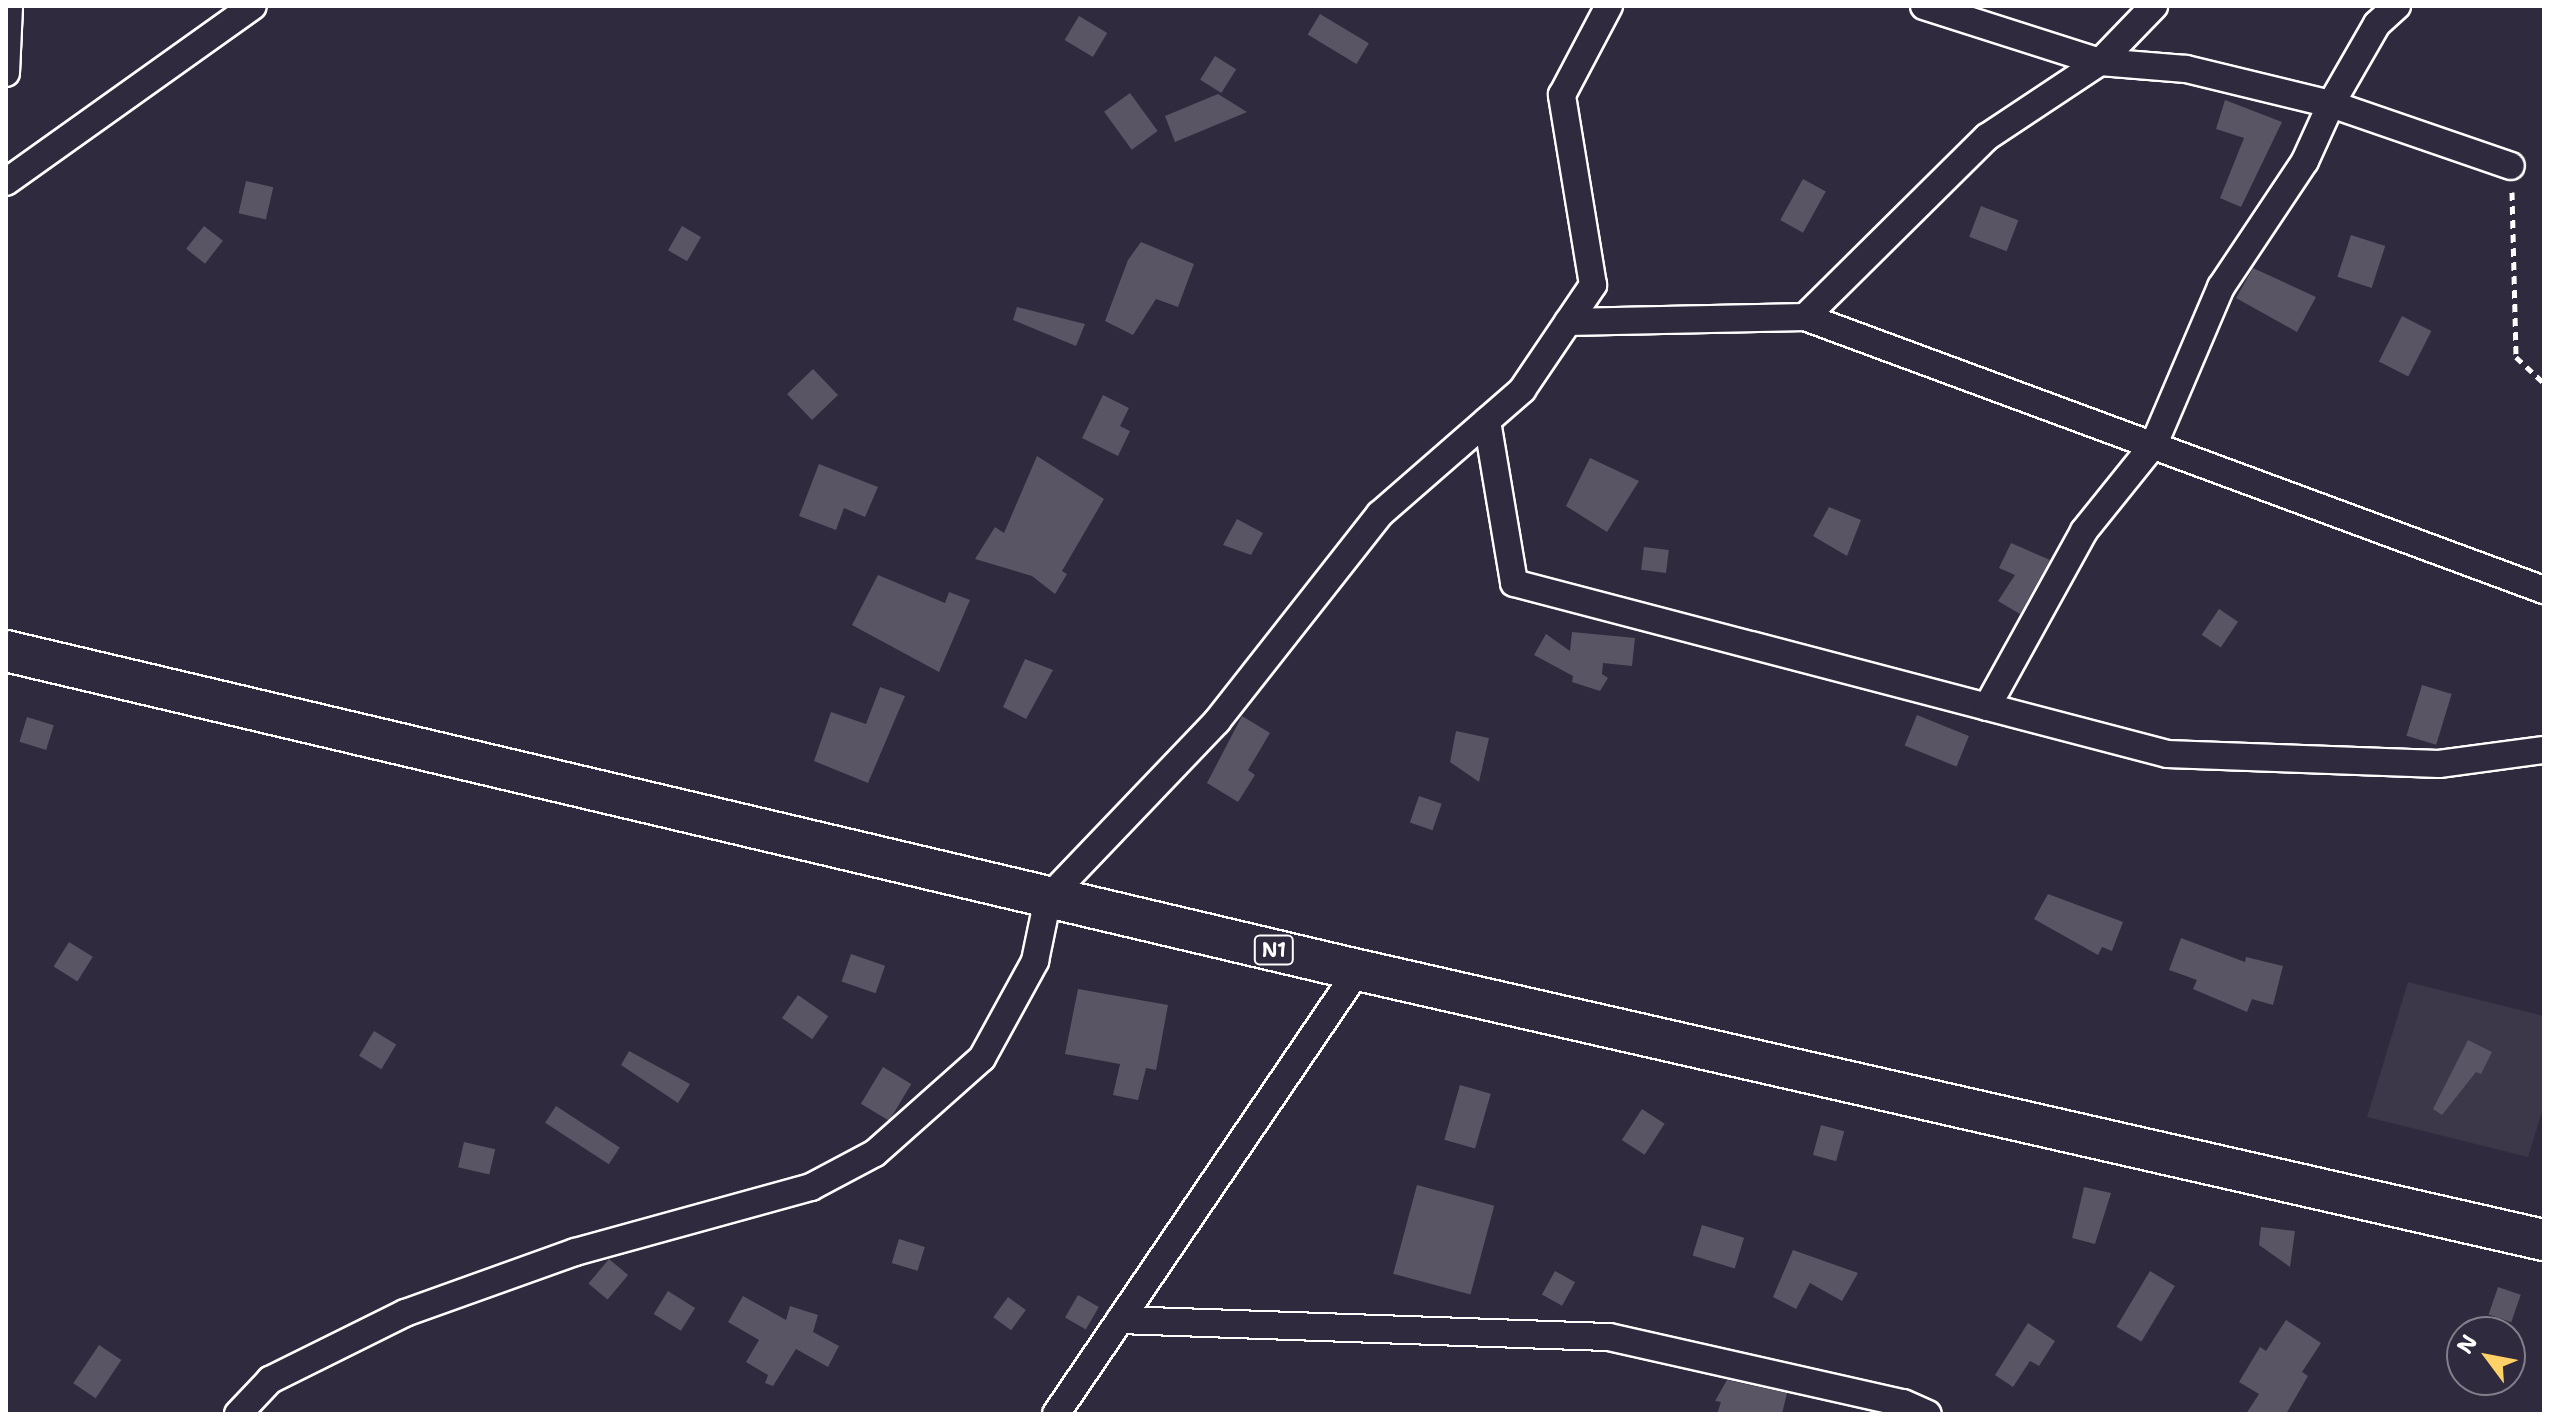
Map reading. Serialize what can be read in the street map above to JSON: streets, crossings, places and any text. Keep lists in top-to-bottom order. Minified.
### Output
{"streets":{"main road":["N1"]},"north":"top left"}
